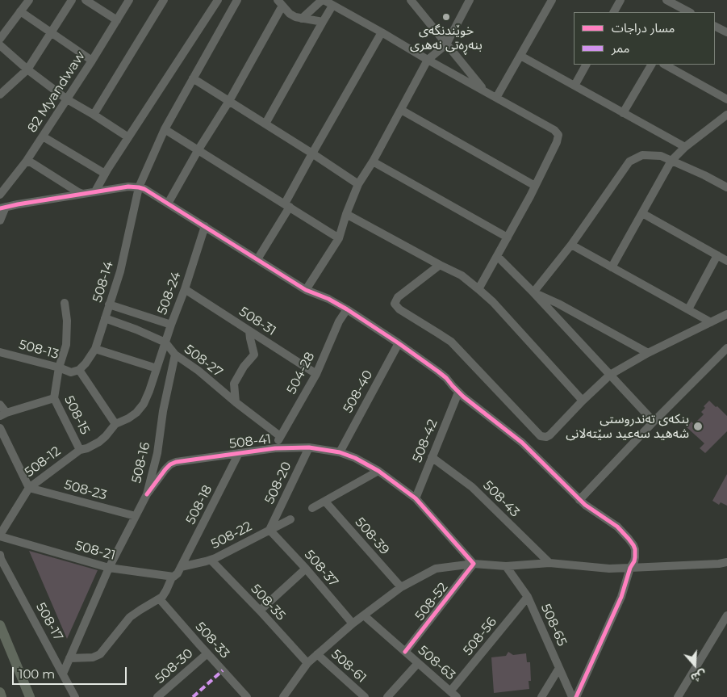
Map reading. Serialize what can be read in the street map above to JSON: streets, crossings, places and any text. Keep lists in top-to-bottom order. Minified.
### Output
{"streets":{"street":["82 Myandwaw","508-14","508-24","508-31","508-13","508-27","504-28","508-40","508-15","508-42","508-41","508-12","508-16","508-20","508-23","508-43","508-18","508-22","508-39","508-21","508-37","508-52","508-35","508-17","508-65","508-56","508-33","508-63","508-30","508-61"]},"crossings":[["508-14","508-13"],["508-14","508-27"],["508-24","508-31"],["508-24","508-27"],["508-24","508-12"],["508-31","504-28"],["508-13","508-15"],["508-27","504-28"],["508-27","508-16"],["504-28","508-41"],["508-40","508-41"],["508-15","508-12"],["508-42","508-41"],["508-42","508-43"],["508-41","508-16"],["508-41","508-20"],["508-41","508-18"],["508-41","508-52"],["508-12","508-23"],["508-12","508-21"],["508-16","508-23"],["508-16","508-21"],["508-16","508-17"],["508-20","508-22"],["508-20","508-37"],["508-18","508-22"],["508-22","508-37"],["508-22","508-35"],["508-52","508-63"],["508-65","508-56"],["508-56","508-63"],["508-33","508-30"]],"places":["خوێندنگەی بنەڕەتی نەهری","بنکەی تەندروستی شەهید سەعید سێتەلانی"],"legend":["مسار دراجات","ممر"],"scale_bar":"100 m","north":"bottom"}
